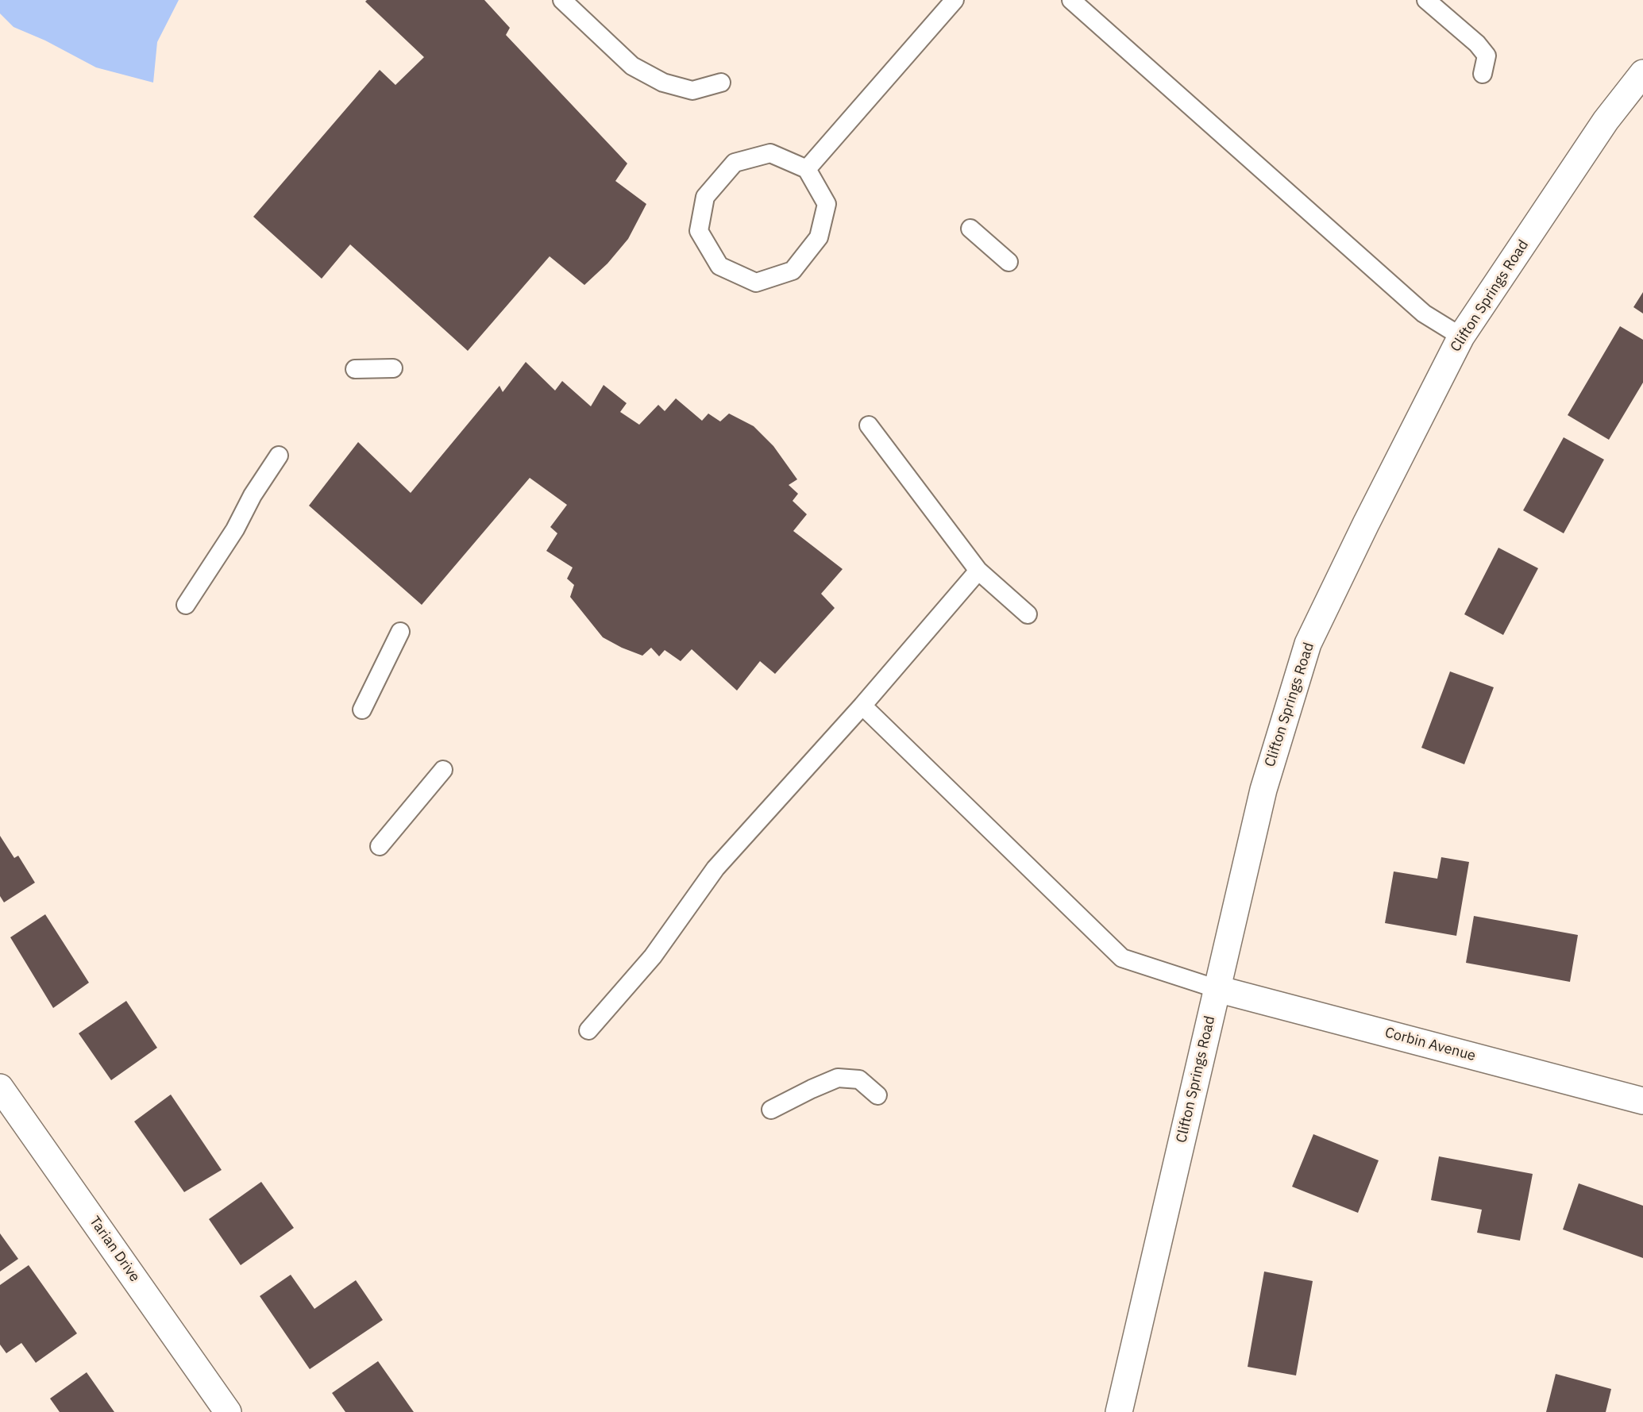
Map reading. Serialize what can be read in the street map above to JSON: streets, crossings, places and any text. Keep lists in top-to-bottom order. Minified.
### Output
{"streets":{"street":["Clifton Springs Road","Corbin Avenue","Tarian Drive"]},"crossings":[["Clifton Springs Road","Corbin Avenue"]]}
